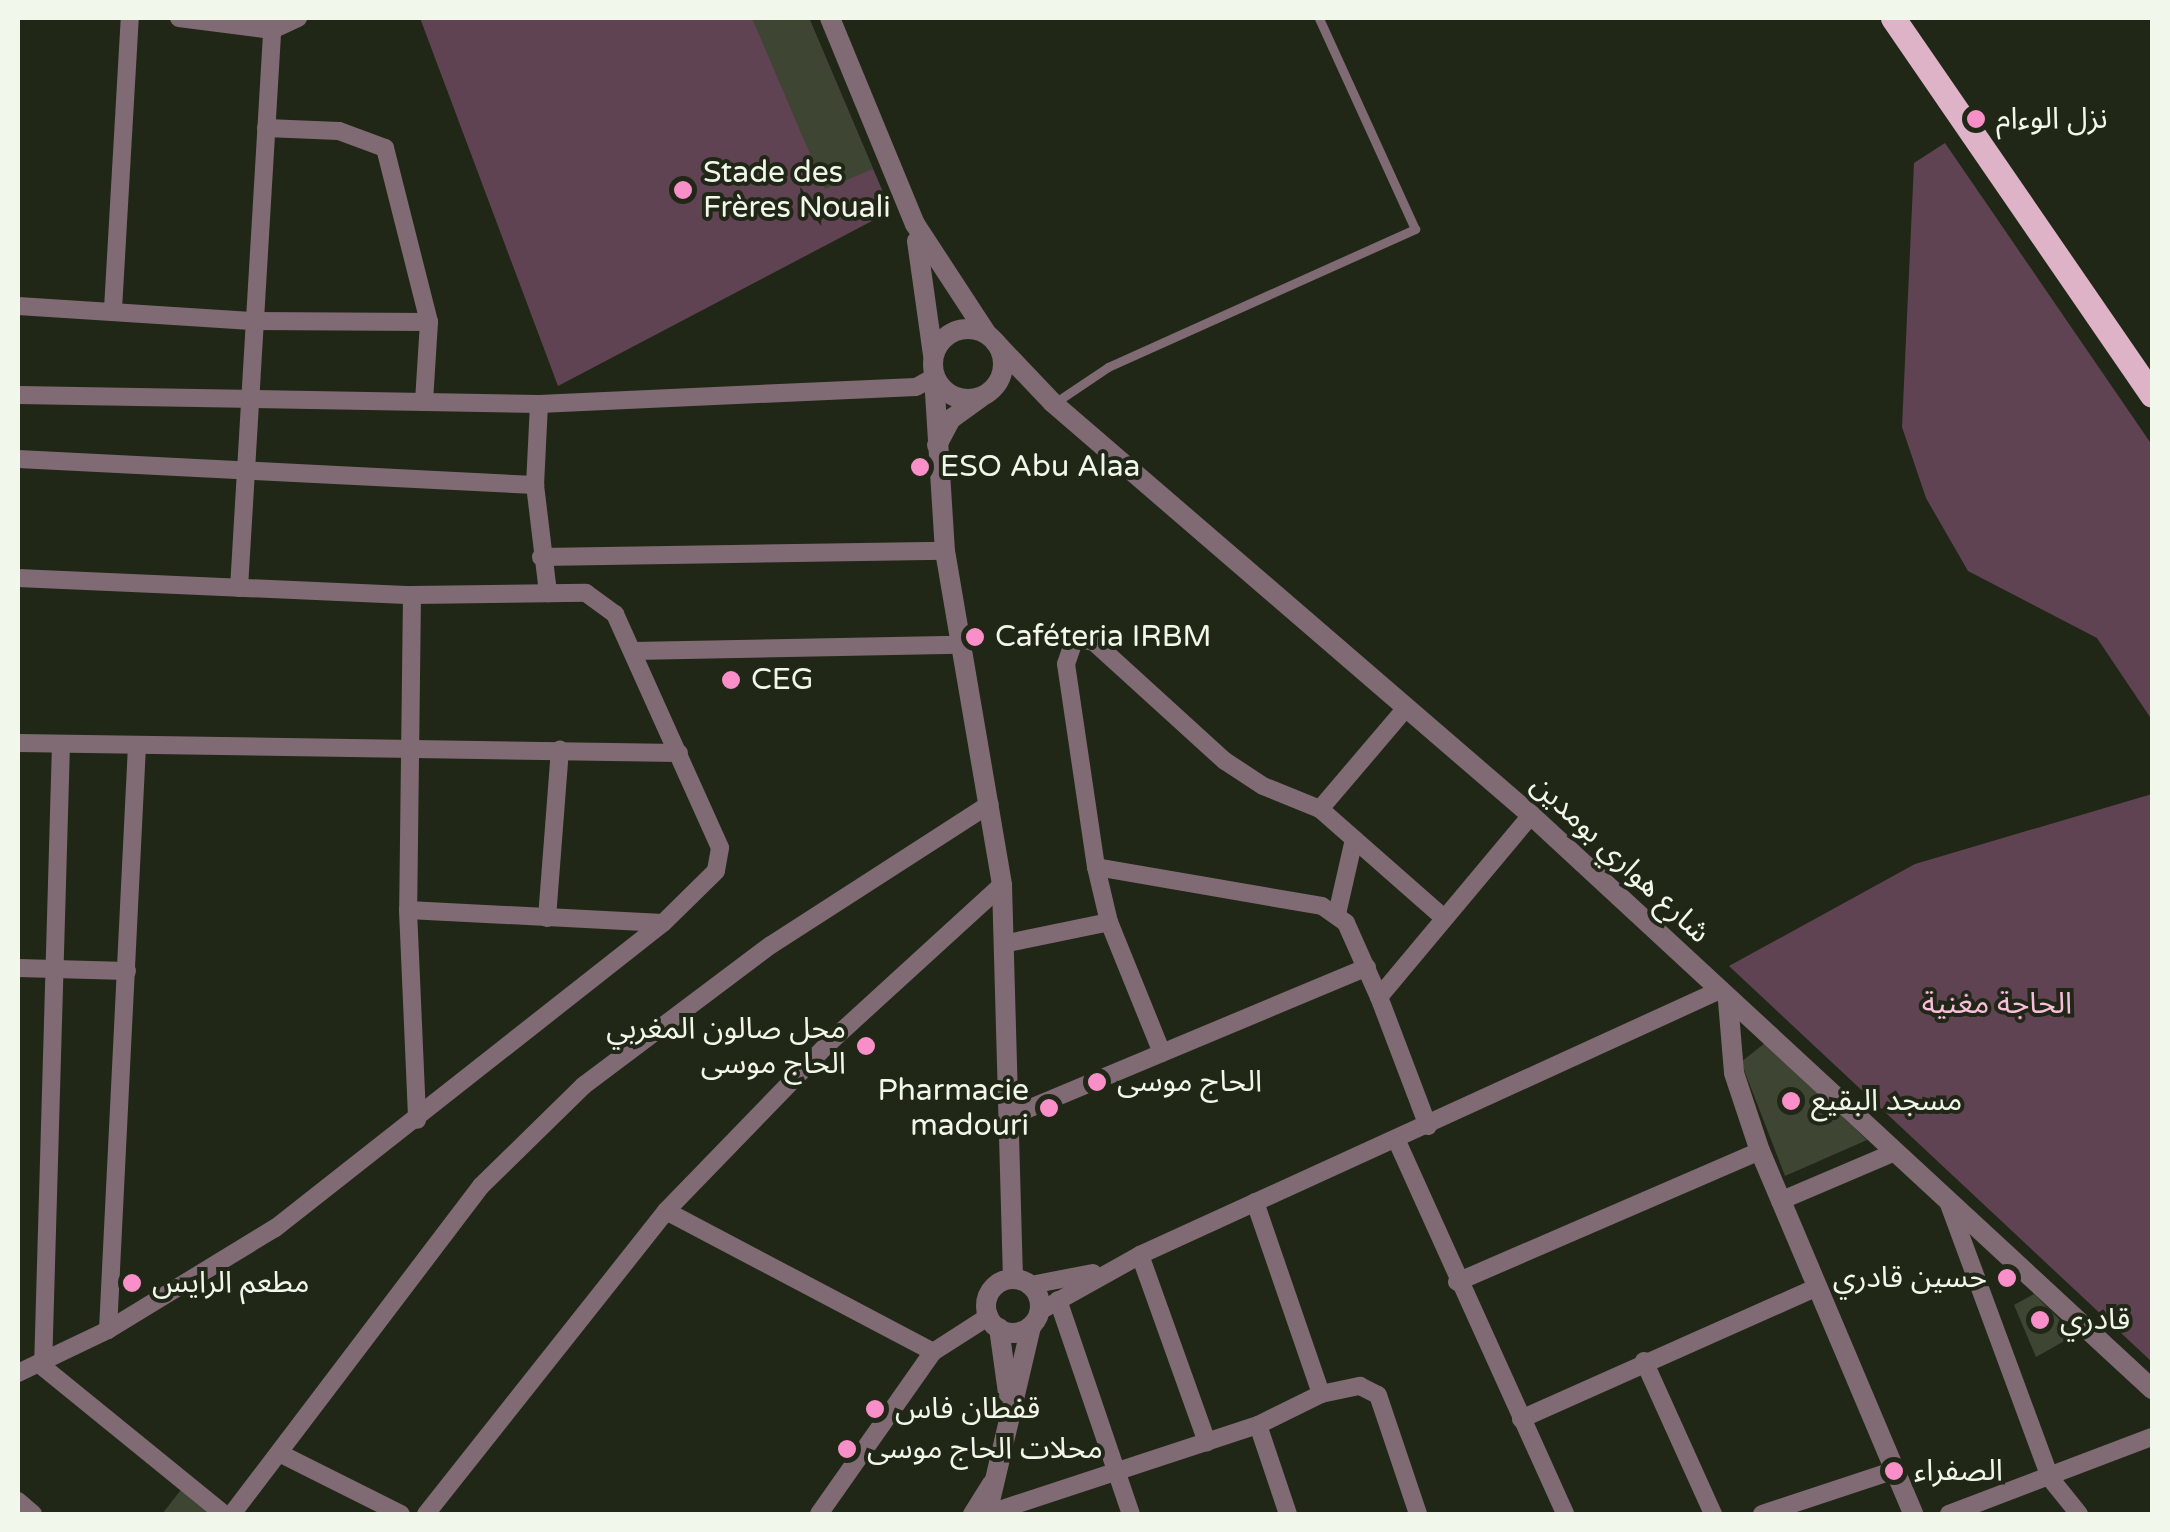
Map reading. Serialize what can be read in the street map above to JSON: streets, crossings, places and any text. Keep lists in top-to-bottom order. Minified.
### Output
{"streets":{"street":["شارع هواري بومدين"]},"parks":["الحاجة مغنية"],"places":["نزل الوءام","Stade des Frères Nouali","ESO Abu Alaa","Caféteria IRBM","CEG","محل صالون المغربي الحاج موسى","الحاج موسى","مسجد البقيع","Pharmacie madouri","حسين قادري","مطعم الرايس","قادري","قفطان فاس","محلات الحاج موسى","الصفراء"]}
